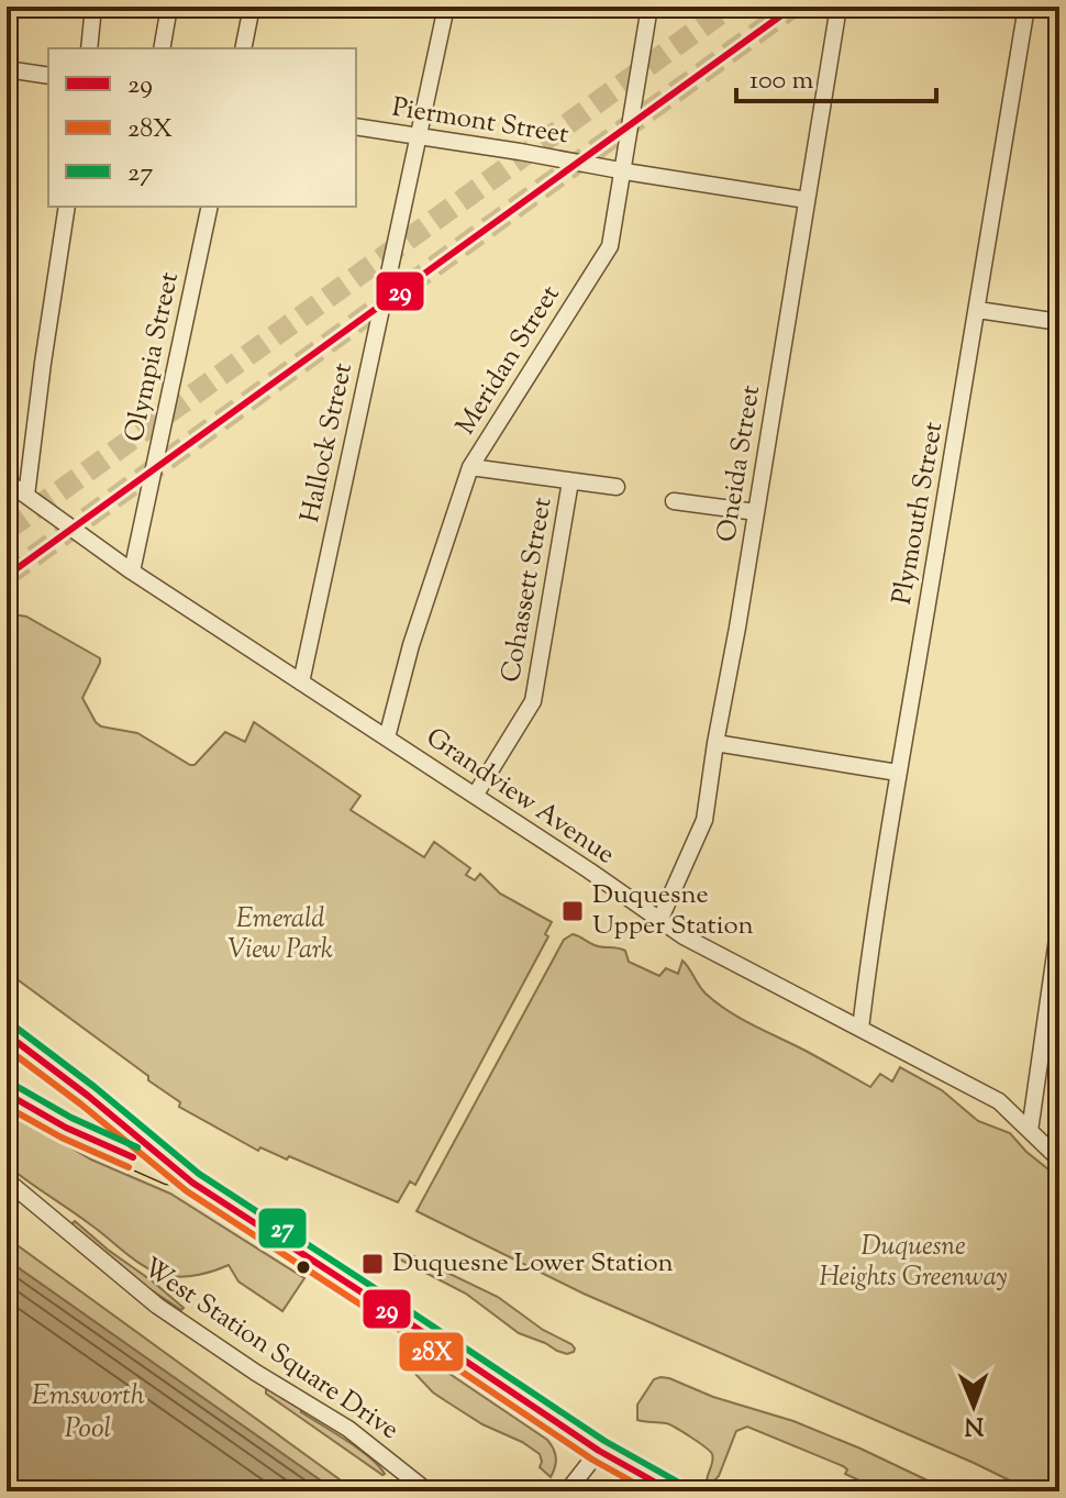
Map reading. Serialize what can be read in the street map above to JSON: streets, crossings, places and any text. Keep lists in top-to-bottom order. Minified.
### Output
{"streets":{"street":["Piermont Street","Olympia Street","Meridan Street","Hallock Street","Oneida Street","Plymouth Street","Cohassett Street","Grandview Avenue","West Station Square Drive"]},"crossings":[["Piermont Street","Meridan Street"],["Piermont Street","Hallock Street"],["Piermont Street","Oneida Street"],["Olympia Street","Grandview Avenue"],["Meridan Street","Grandview Avenue"],["Hallock Street","Grandview Avenue"],["Oneida Street","Grandview Avenue"],["Plymouth Street","Grandview Avenue"],["Cohassett Street","Grandview Avenue"]],"water":["Emsworth Pool"],"parks":["Emerald View Park","Duquesne Heights Greenway"],"places":{"transit":["Duquesne Upper Station","Duquesne Lower Station"]},"lines":["transit line 29","transit line 27","transit line 28X"],"legend":["29","28X","27"],"scale_bar":"100 m","north":"bottom"}
